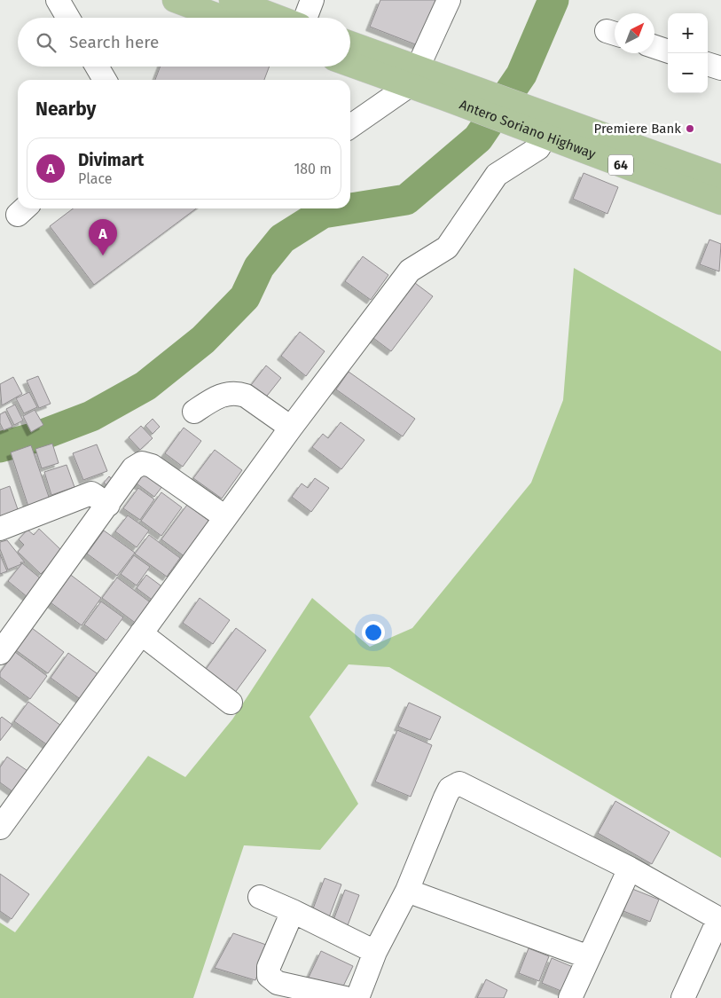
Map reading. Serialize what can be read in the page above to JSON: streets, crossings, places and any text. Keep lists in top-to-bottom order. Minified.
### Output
{"streets":{"main road":["Antero Soriano Highway","64"]},"places":["Premiere Bank"],"north":"top right","page":{"map_buttons":["+","−"],"search":"Search here","heading":"Nearby","list":[{"mark":"A","name":"Divimart","note":"Place","value":"180 m"}],"pins":"A"}}
